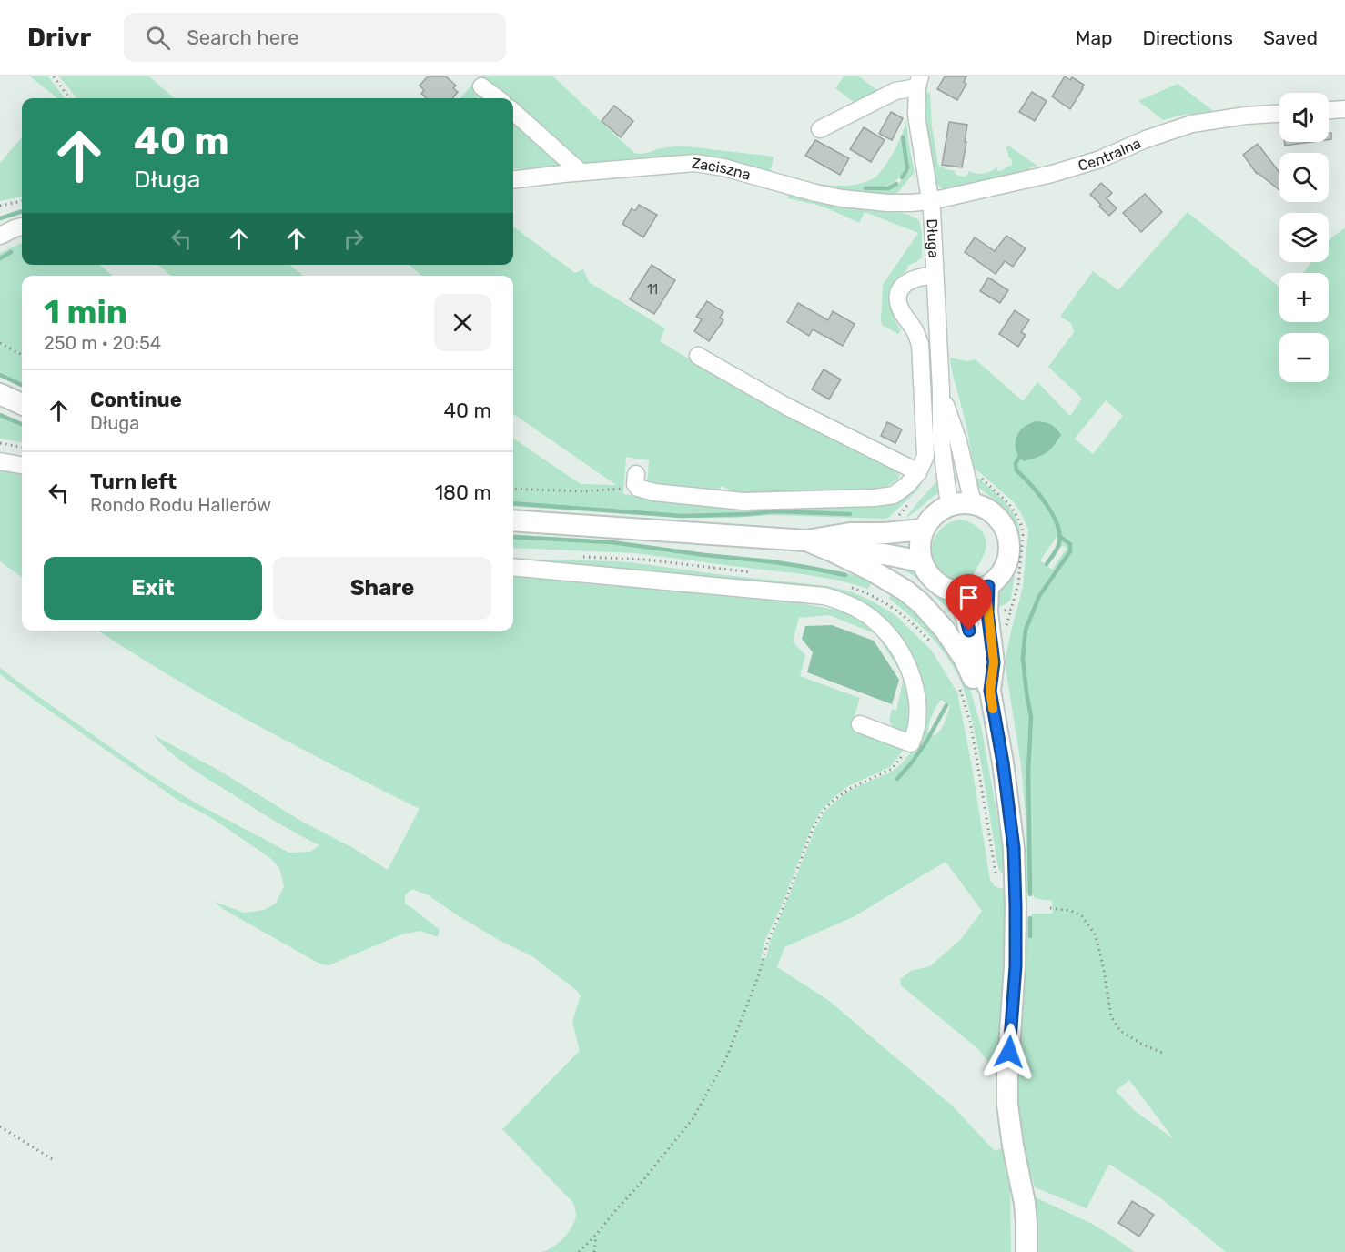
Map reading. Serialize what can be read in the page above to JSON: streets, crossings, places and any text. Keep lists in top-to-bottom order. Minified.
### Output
{"streets":{"street":["Centralna","Zaciszna","Długa"]},"crossings":[["Centralna","Zaciszna"],["Centralna","Długa"],["Zaciszna","Długa"]],"house_numbers":["11"],"page":{"header":"Drivr","search":"Search here","nav":["Map","Directions","Saved"],"map_buttons":["+","−"],"turn":["40 m","Długa"],"heading":["1 min","250 m · 20:54"],"list":[{"name":"Continue","note":"Długa","value":"40 m"},{"name":"Turn left","note":"Rondo Rodu Hallerów","value":"180 m"}],"buttons":["Exit","Share"]}}
